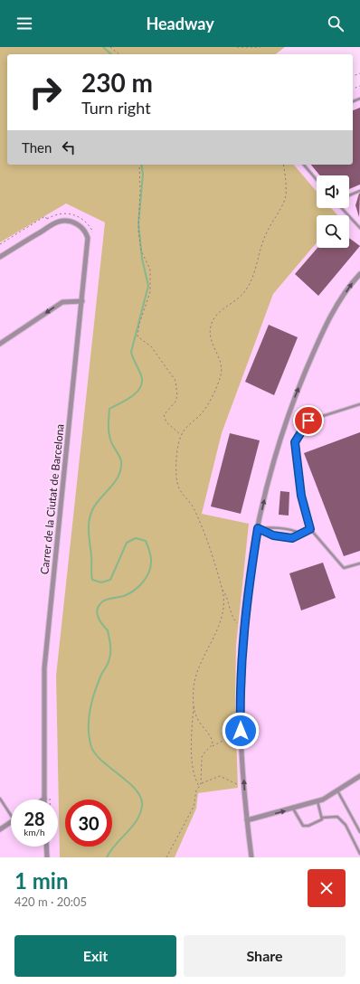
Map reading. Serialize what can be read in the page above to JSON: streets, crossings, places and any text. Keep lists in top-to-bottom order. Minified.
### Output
{"streets":{"street":["Carrer de la Ciutat de Barcelona"]},"page":{"header":"Headway","turn":["230 m","Turn right"],"then":"Then","speed":"28 km/h","limit":"30","heading":["1 min","420 m · 20:05"],"buttons":["Exit","Share"]}}
